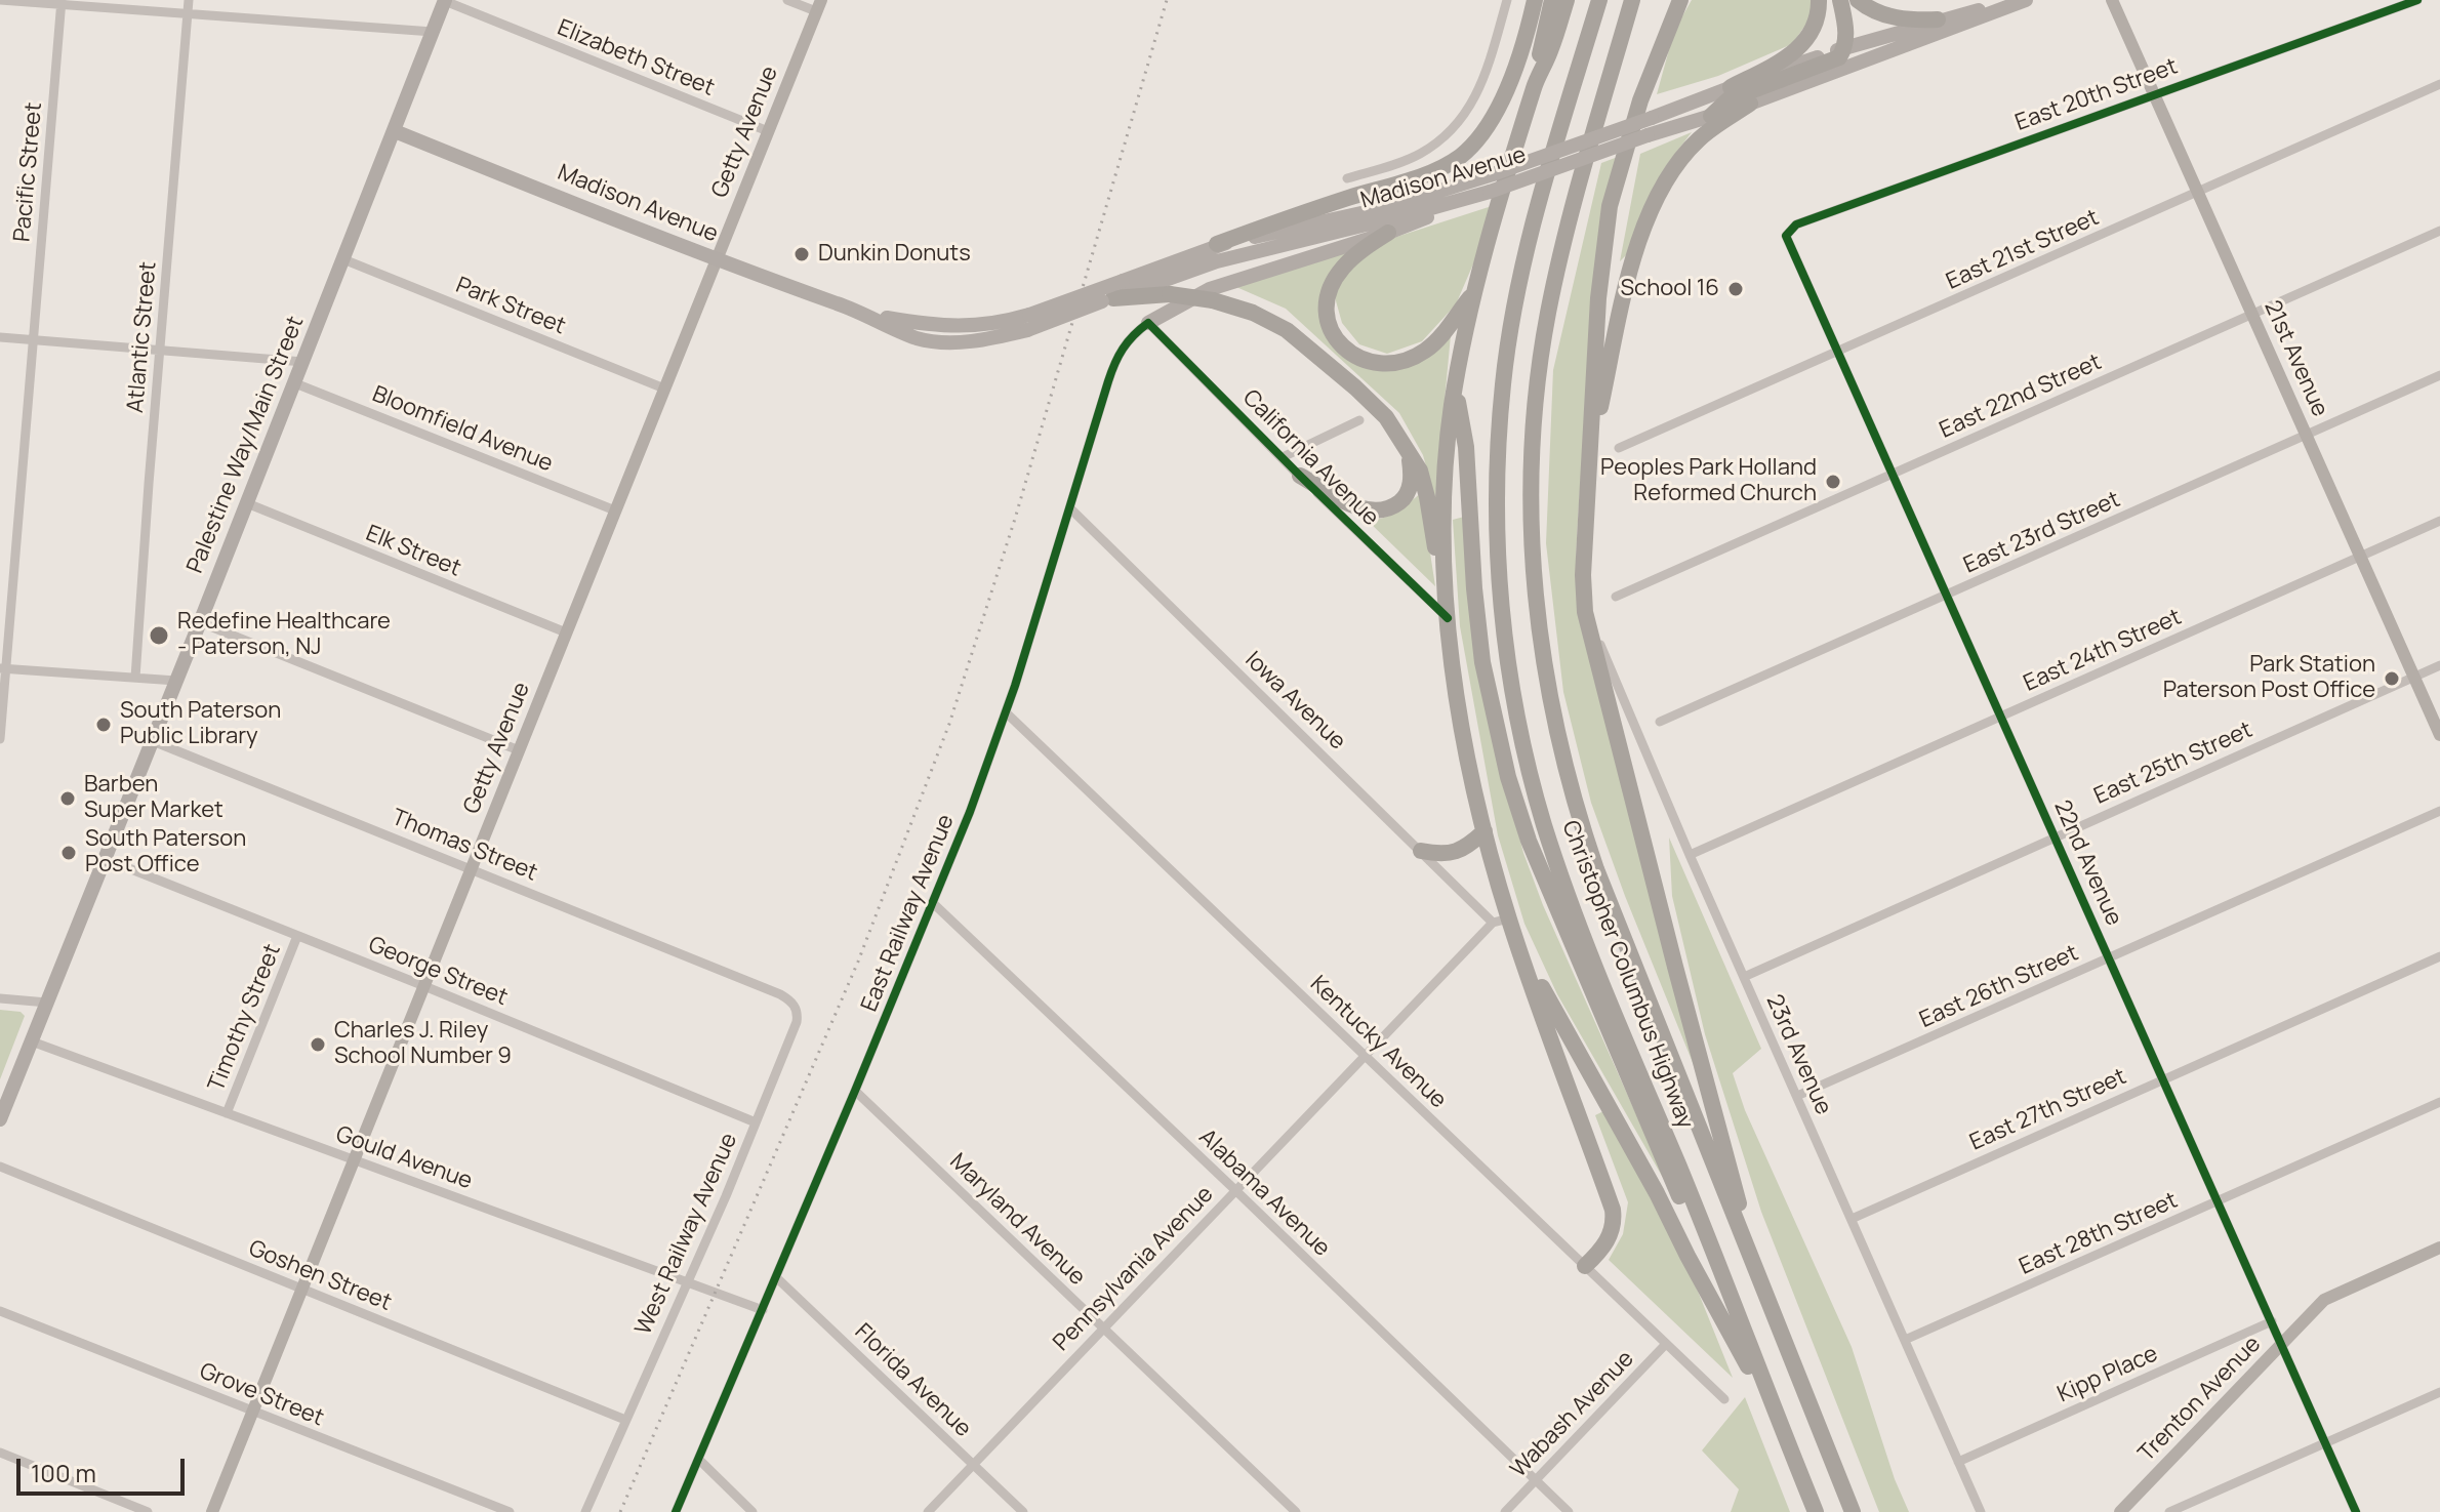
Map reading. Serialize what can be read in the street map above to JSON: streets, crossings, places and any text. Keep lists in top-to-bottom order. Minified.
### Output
{"streets":{"highway":["Christopher Columbus Highway"],"main road":["Madison Avenue","Palestine Way/Main Street"],"street":["Elizabeth Street","East 20th Street","Getty Avenue","Pacific Street","East 21st Street","Park Street","Atlantic Street","21st Avenue","East 22nd Street","Bloomfield Avenue","California Avenue","East 23rd Street","Elk Street","East 24th Street","Iowa Avenue","East 25th Street","Thomas Street","22nd Avenue","East Railway Avenue","George Street","East 26th Street","Timothy Street","Kentucky Avenue","23rd Avenue","East 27th Street","Gould Avenue","Alabama Avenue","Maryland Avenue","West Railway Avenue","East 28th Street","Pennsylvania Avenue","Goshen Street","Kipp Place","Florida Avenue","Grove Street","Trenton Avenue","Wabash Avenue"]},"crossings":[["Elizabeth Street","Getty Avenue"],["Elizabeth Street","Palestine Way/Main Street"],["East 20th Street","21st Avenue"],["East 20th Street","22nd Avenue"],["Getty Avenue","Madison Avenue"],["Getty Avenue","Park Street"],["Getty Avenue","Bloomfield Avenue"],["Getty Avenue","Elk Street"],["Getty Avenue","Thomas Street"],["Getty Avenue","George Street"],["Getty Avenue","Gould Avenue"],["Getty Avenue","Goshen Street"],["Getty Avenue","Grove Street"],["Madison Avenue","Palestine Way/Main Street"],["East 21st Street","21st Avenue"],["East 21st Street","22nd Avenue"],["Park Street","Palestine Way/Main Street"],["21st Avenue","East 22nd Street"],["21st Avenue","East 23rd Street"],["21st Avenue","East 24th Street"],["21st Avenue","East 25th Street"],["East 22nd Street","22nd Avenue"],["Bloomfield Avenue","Palestine Way/Main Street"],["Palestine Way/Main Street","Elk Street"],["Palestine Way/Main Street","Thomas Street"],["Palestine Way/Main Street","George Street"],["Palestine Way/Main Street","Gould Avenue"],["California Avenue","East Railway Avenue"],["East 23rd Street","22nd Avenue"],["East 24th Street","22nd Avenue"],["East 24th Street","23rd Avenue"],["Iowa Avenue","East Railway Avenue"],["Iowa Avenue","Pennsylvania Avenue"],["East 25th Street","22nd Avenue"],["East 25th Street","23rd Avenue"],["Thomas Street","West Railway Avenue"],["22nd Avenue","East 26th Street"],["22nd Avenue","East 27th Street"],["22nd Avenue","East 28th Street"],["22nd Avenue","Kipp Place"],["22nd Avenue","Trenton Avenue"],["East Railway Avenue","Kentucky Avenue"],["East Railway Avenue","Gould Avenue"],["East Railway Avenue","Alabama Avenue"],["East Railway Avenue","Maryland Avenue"],["East Railway Avenue","Florida Avenue"],["George Street","Timothy Street"],["George Street","West Railway Avenue"],["East 26th Street","23rd Avenue"],["Timothy Street","Gould Avenue"],["Kentucky Avenue","Pennsylvania Avenue"],["Kentucky Avenue","Wabash Avenue"],["23rd Avenue","East 27th Street"],["23rd Avenue","East 28th Street"],["23rd Avenue","Kipp Place"],["Gould Avenue","West Railway Avenue"],["Alabama Avenue","Pennsylvania Avenue"],["Alabama Avenue","Wabash Avenue"],["Maryland Avenue","Pennsylvania Avenue"],["West Railway Avenue","Goshen Street"],["Pennsylvania Avenue","Florida Avenue"]],"places":["Dunkin Donuts","School 16","Peoples Park Holland Reformed Church","Redefine Healthcare - Paterson, NJ","Park Station Paterson Post Office","South Paterson Public Library","Barben Super Market","South Paterson Post Office","Charles J. Riley School Number 9"],"scale_bar":"100 m"}
